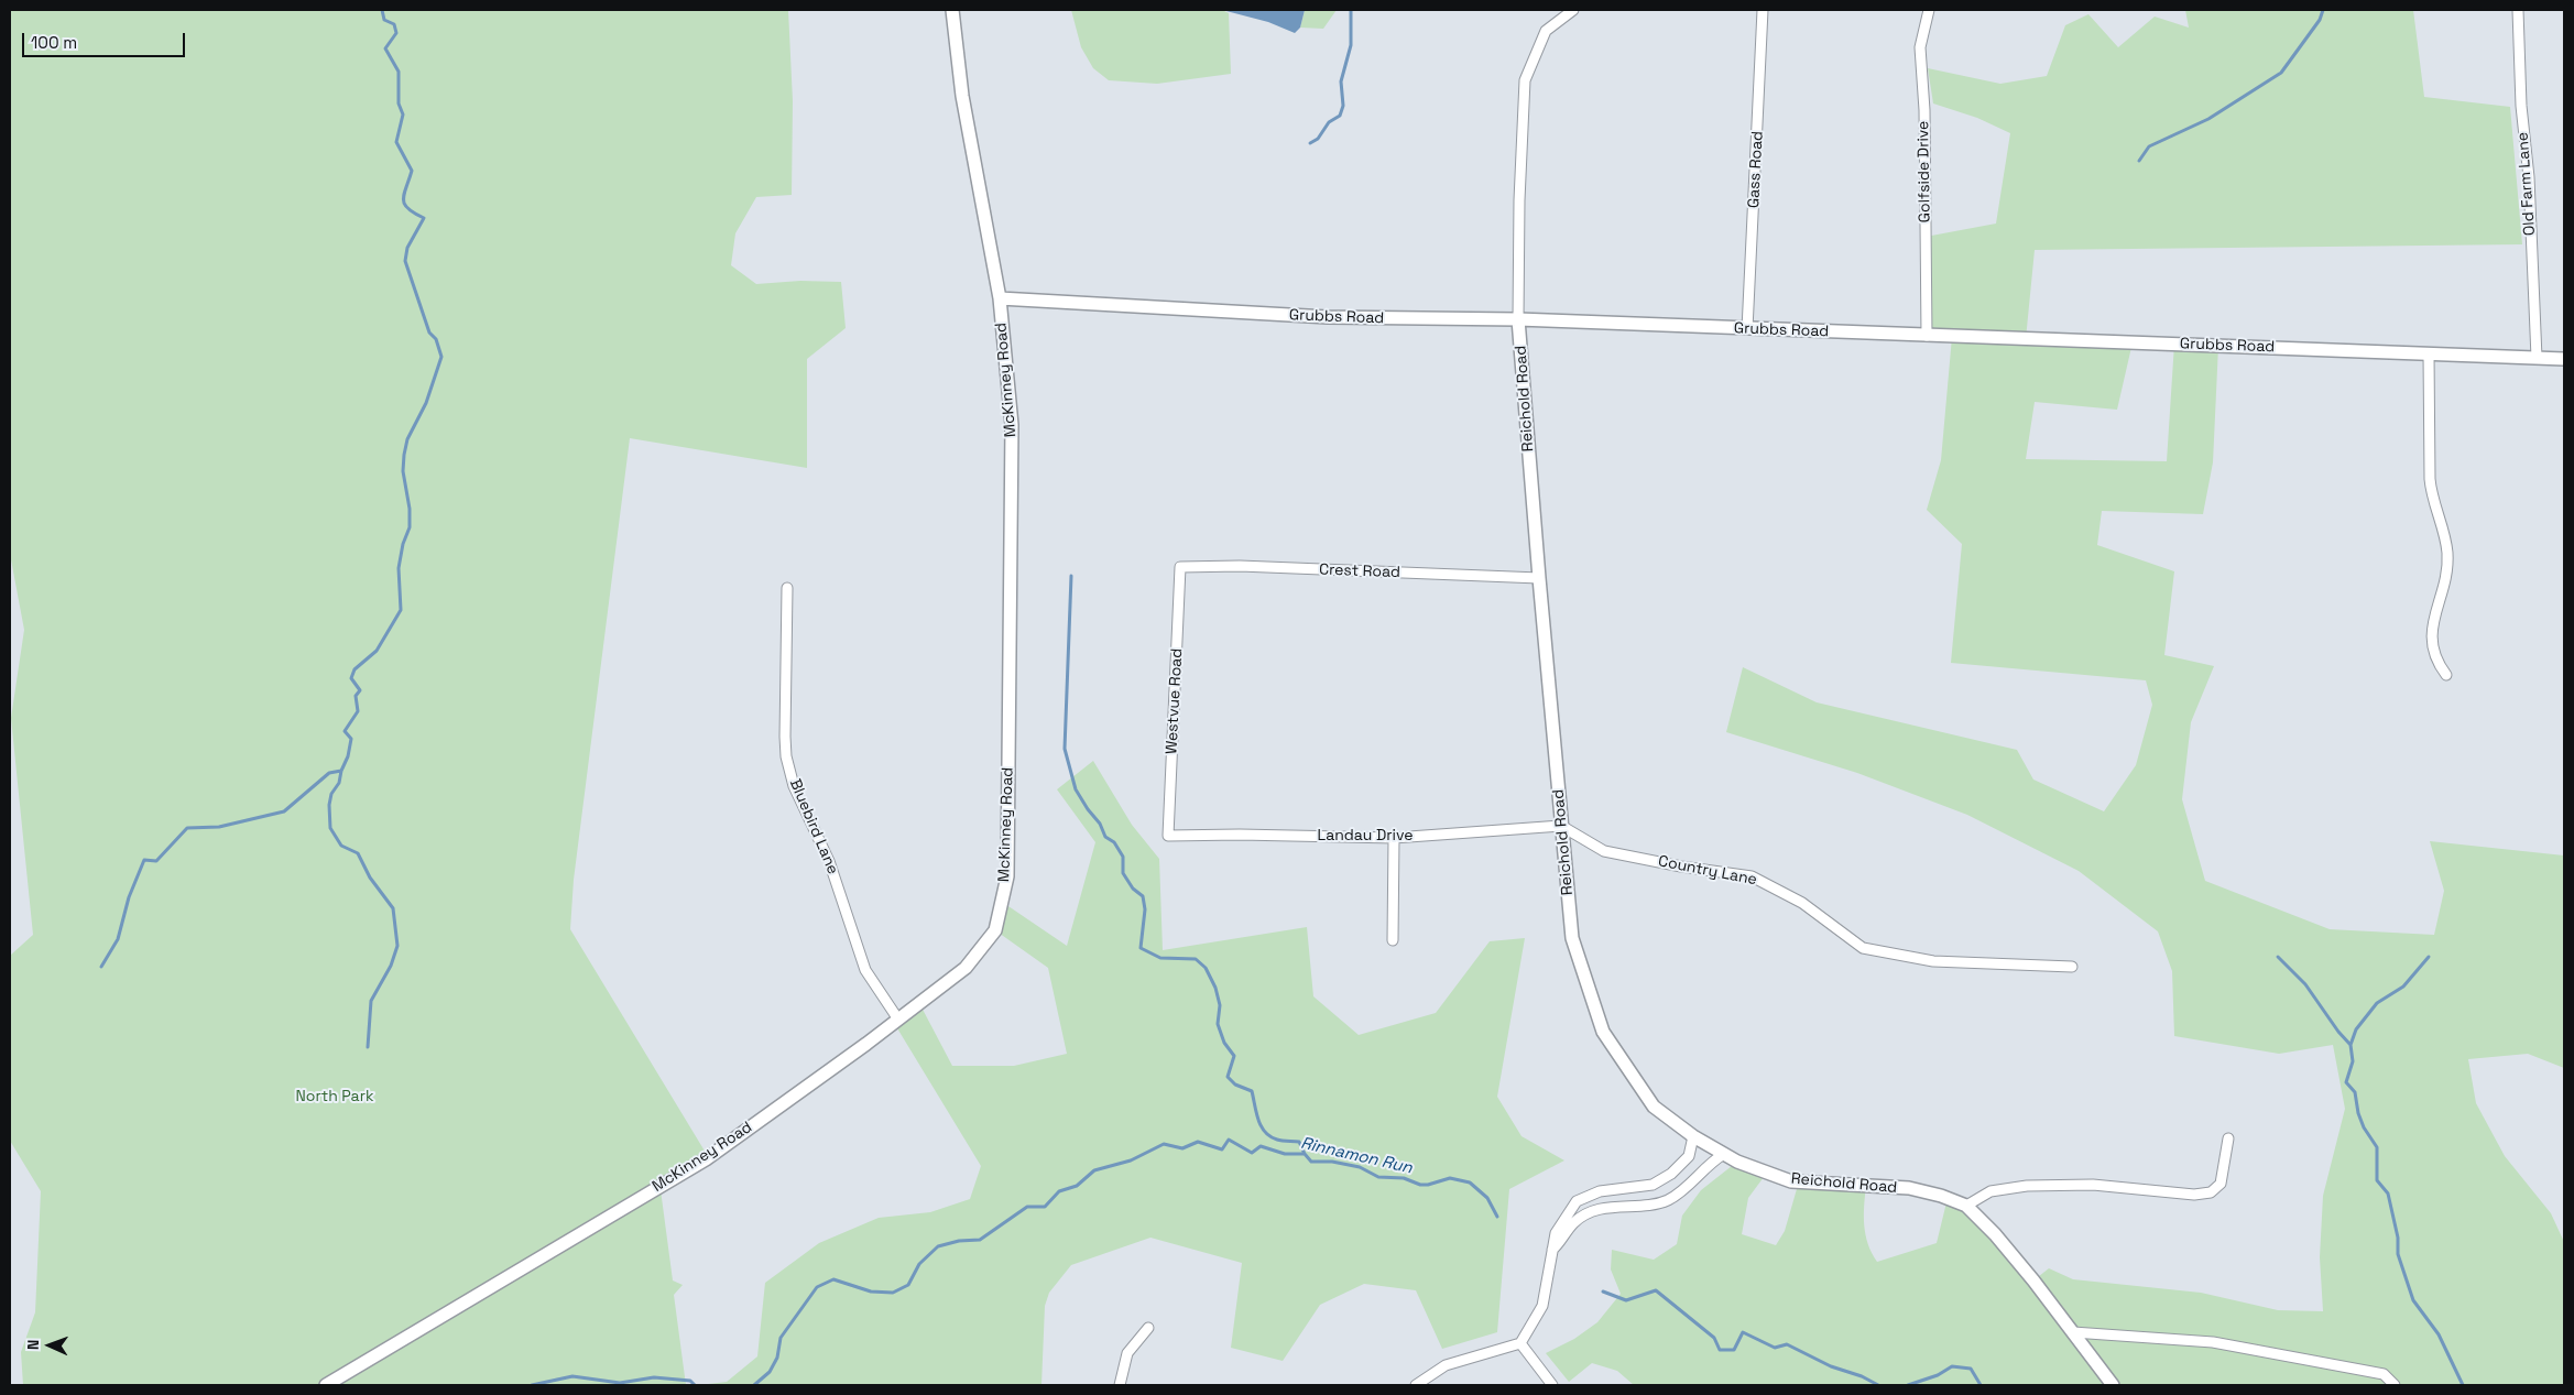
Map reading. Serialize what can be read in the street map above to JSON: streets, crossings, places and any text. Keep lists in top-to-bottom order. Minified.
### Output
{"streets":{"street":["Gass Road","Golfside Drive","Old Farm Lane","Grubbs Road","McKinney Road","Reichold Road","Crest Road","Westvue Road","Bluebird Lane","Landau Drive","Country Lane"]},"crossings":[["Gass Road","Grubbs Road"],["Golfside Drive","Grubbs Road"],["Old Farm Lane","Grubbs Road"],["Grubbs Road","McKinney Road"],["Grubbs Road","Reichold Road"],["McKinney Road","Bluebird Lane"],["Reichold Road","Crest Road"],["Reichold Road","Landau Drive"],["Reichold Road","Country Lane"],["Crest Road","Westvue Road"],["Westvue Road","Landau Drive"],["Landau Drive","Country Lane"]],"water":["Rinnamon Run"],"parks":["North Park"],"scale_bar":"100 m","north":"left"}
